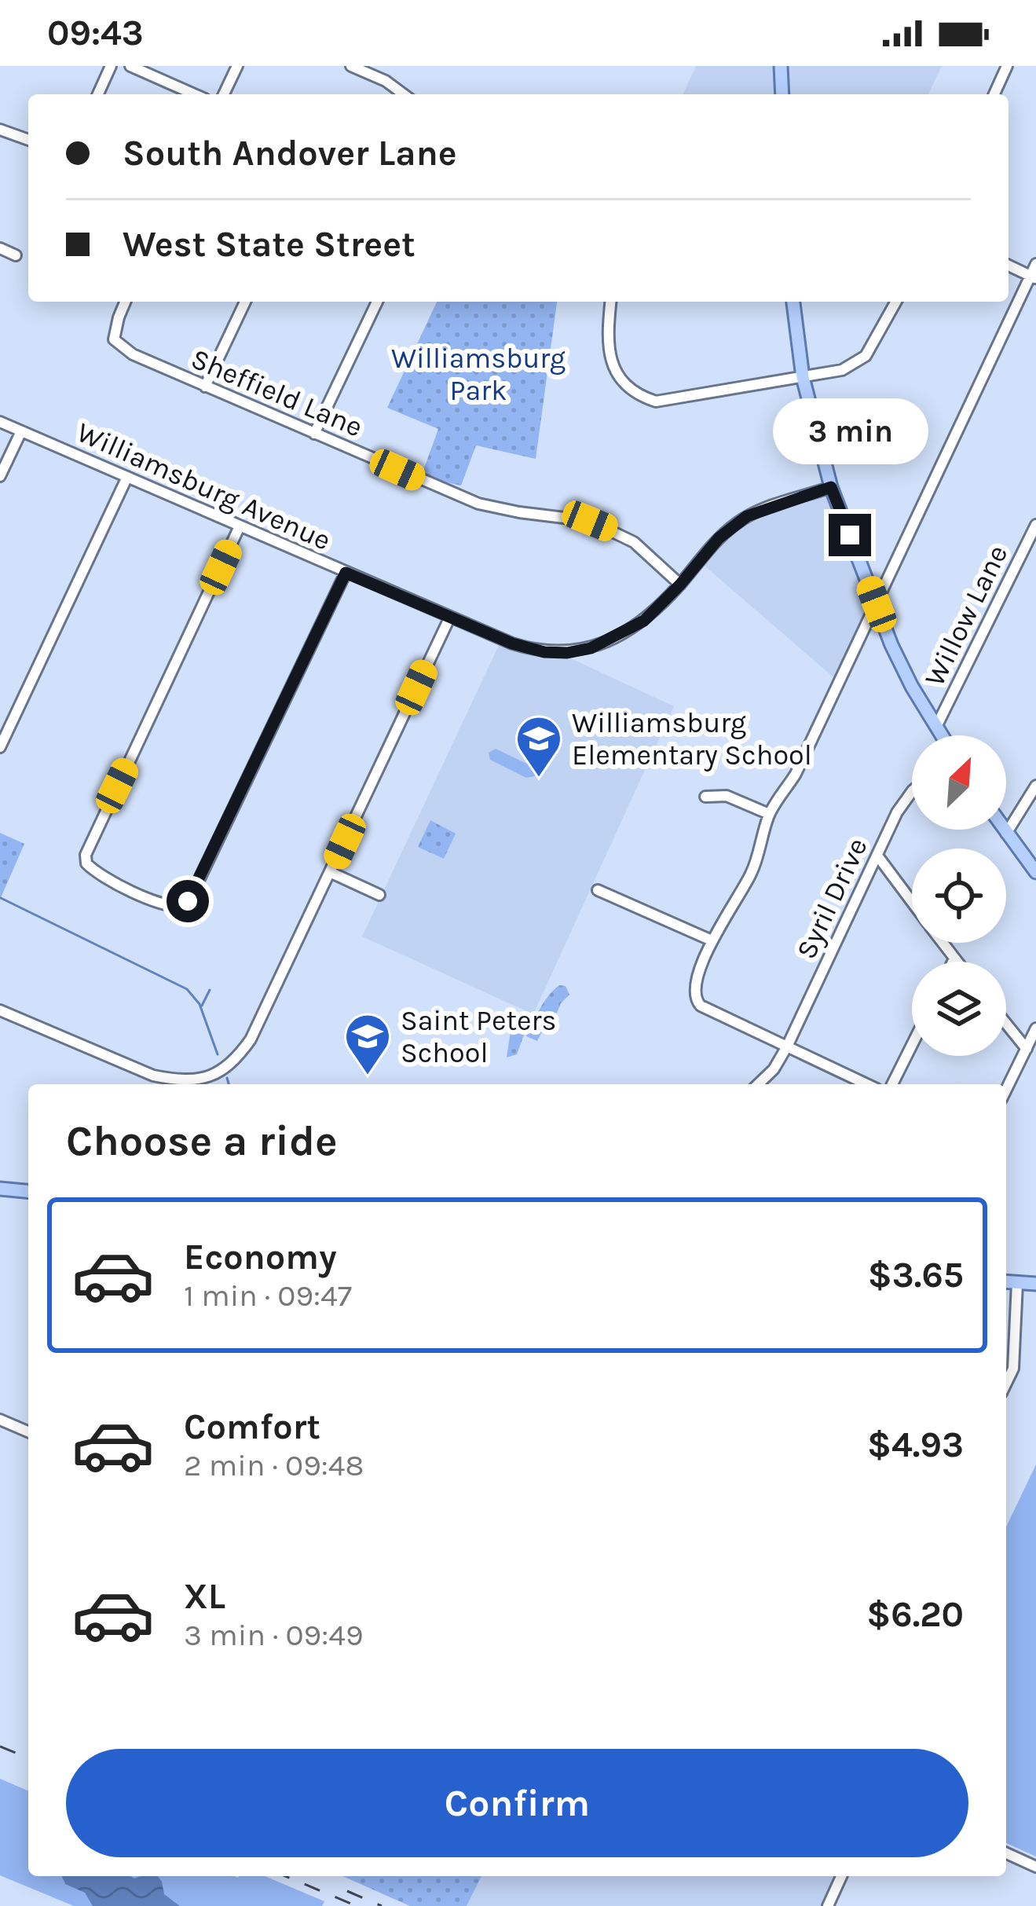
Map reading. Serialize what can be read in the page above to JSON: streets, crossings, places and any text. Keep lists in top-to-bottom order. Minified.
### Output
{"streets":{"street":["Sheffield Lane","Williamsburg Avenue","Willow Lane","Syril Drive"]},"crossings":[["Sheffield Lane","Williamsburg Avenue"]],"parks":["Williamsburg Park"],"places":{"school or university":["Williamsburg Elementary School","Saint Peters School"]},"north":"top right","page":{"status":"09:43","banner":["South Andover Lane","West State Street"],"bubble":"3 min","heading":"Choose a ride","list":[{"name":"Economy","note":"1 min · 09:47","value":"$3.65"},{"name":"Comfort","note":"2 min · 09:48","value":"$4.93"},{"name":"XL","note":"3 min · 09:49","value":"$6.20"}],"buttons":"Confirm"}}
